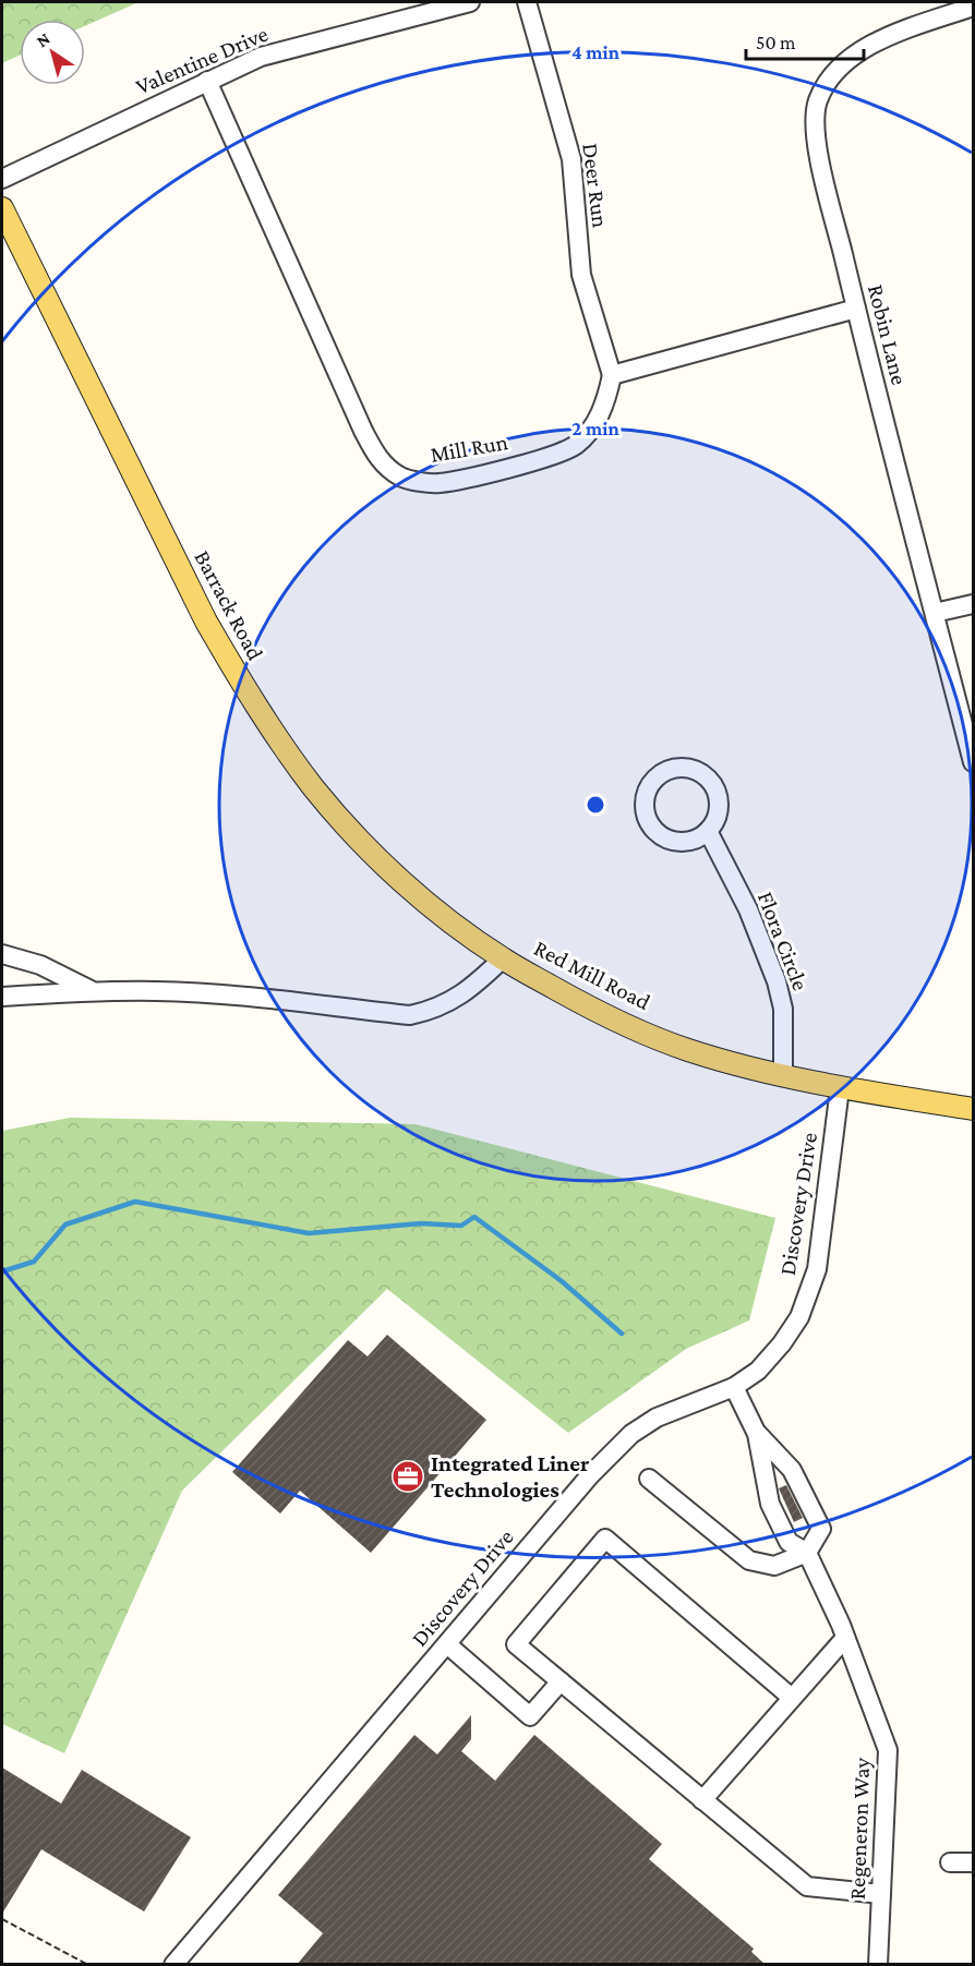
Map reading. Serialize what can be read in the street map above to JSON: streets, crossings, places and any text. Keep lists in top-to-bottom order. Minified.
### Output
{"streets":{"main road":["Barrack Road","Red Mill Road"],"street":["Valentine Drive","Deer Run","Robin Lane","Mill Run","Flora Circle","Discovery Drive","Regeneron Way"]},"crossings":[["Valentine Drive","Mill Run"],["Deer Run","Mill Run"],["Barrack Road","Red Mill Road"],["Flora Circle","Red Mill Road"],["Red Mill Road","Discovery Drive"],["Discovery Drive","Regeneron Way"]],"places":{"office":["Integrated Liner Technologies"]},"scale_bar":"50 m","north":"top left","rings":["4 min","2 min"]}
